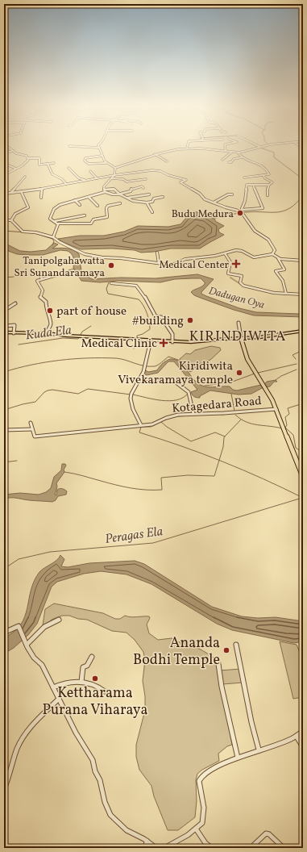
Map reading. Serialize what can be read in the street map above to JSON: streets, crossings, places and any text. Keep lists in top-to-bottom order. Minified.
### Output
{"streets":{"street":["Kotagedara Road"]},"districts":["KIRINDIWITA"],"water":["Dadugan Oya","Kuda Ela","Peragas Ela"],"places":{"other":["Budu Medura","Tanipolgahawatta Sri Sunandaramaya","part of house","#building","Kiridiwita Vivekaramaya temple","Ananda Bodhi Temple","Kettharama Purana Viharaya"],"health":["Medical Center","Medical Clinic"]}}
